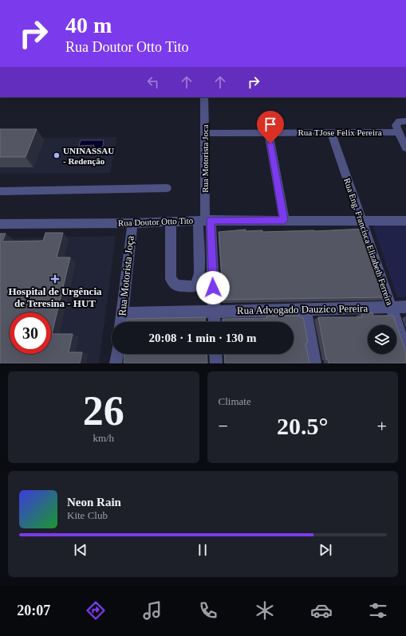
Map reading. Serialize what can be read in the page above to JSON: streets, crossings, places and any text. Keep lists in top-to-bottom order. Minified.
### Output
{"streets":{"street":["Rua TJose Felix Pereira","Rua Motorista Joca","Rua Doutor Otto Tito","Rua Eng. Francisca Elizabeth Ferreira","Rua Motorista Joça","Rua Advogado Dauzico Pereira"]},"crossings":[["Rua TJose Felix Pereira","Rua Motorista Joca"],["Rua TJose Felix Pereira","Rua Eng. Francisca Elizabeth Ferreira"],["Rua Motorista Joca","Rua Doutor Otto Tito"],["Rua Doutor Otto Tito","Rua Eng. Francisca Elizabeth Ferreira"],["Rua Doutor Otto Tito","Rua Motorista Joça"],["Rua Eng. Francisca Elizabeth Ferreira","Rua Advogado Dauzico Pereira"],["Rua Motorista Joça","Rua Advogado Dauzico Pereira"]],"places":{"other":["UNINASSAU - Redenção"],"health":["Hospital de Urgência de Teresina - HUT"]},"page":{"turn":["40 m","Rua Doutor Otto Tito"],"limit":"30","trip":"20:08 · 1 min · 130 m","tile":[["26","km/h"],"Climate"],"heat":["−","20.5°","+"],"song":["Neon Rain","Kite Club"],"tabs":"20:07"}}
